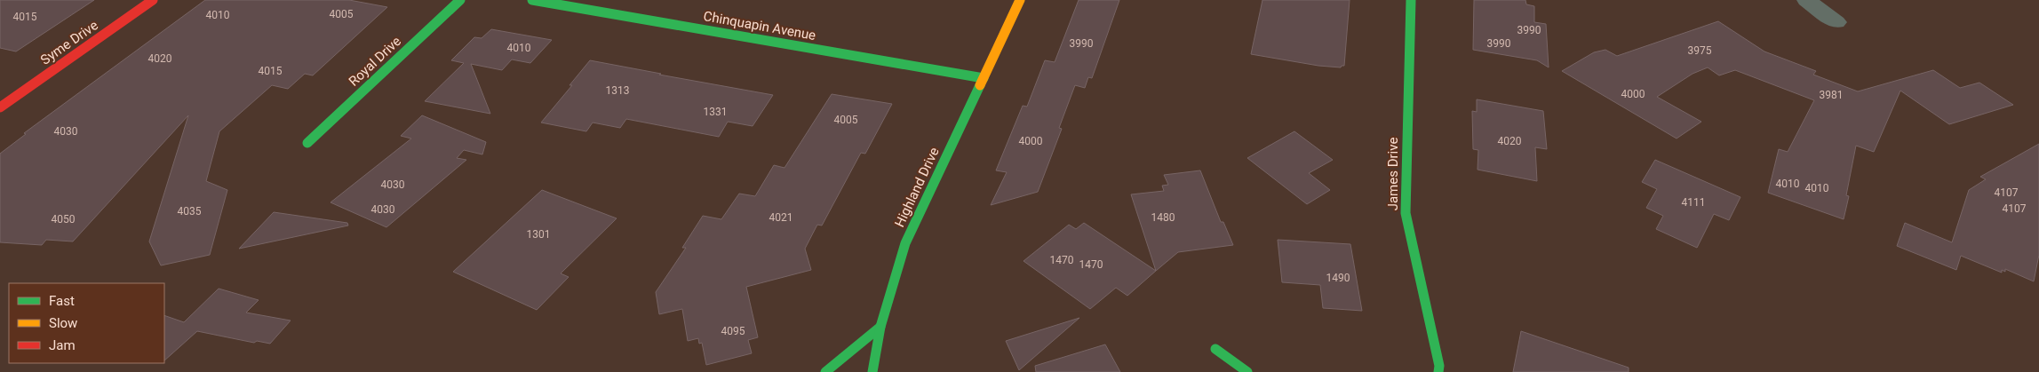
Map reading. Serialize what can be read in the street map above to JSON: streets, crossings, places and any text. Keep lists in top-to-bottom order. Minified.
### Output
{"streets":{"street":["Chinquapin Avenue","Syme Drive","Royal Drive","James Drive","Highland Drive"]},"crossings":[["Chinquapin Avenue","Highland Drive"]],"house_numbers":["4005","4010","4015","3990","3990","3990","4010","3975","4020","4015","1313","4000","3981","1331","4005","4030","4000","4020","4010","4030","4010","4107","4111","4107","4030","4035","4021","1480","4050","1301","1470","1470","1490","4095"],"legend":["Fast","Slow","Jam"]}
